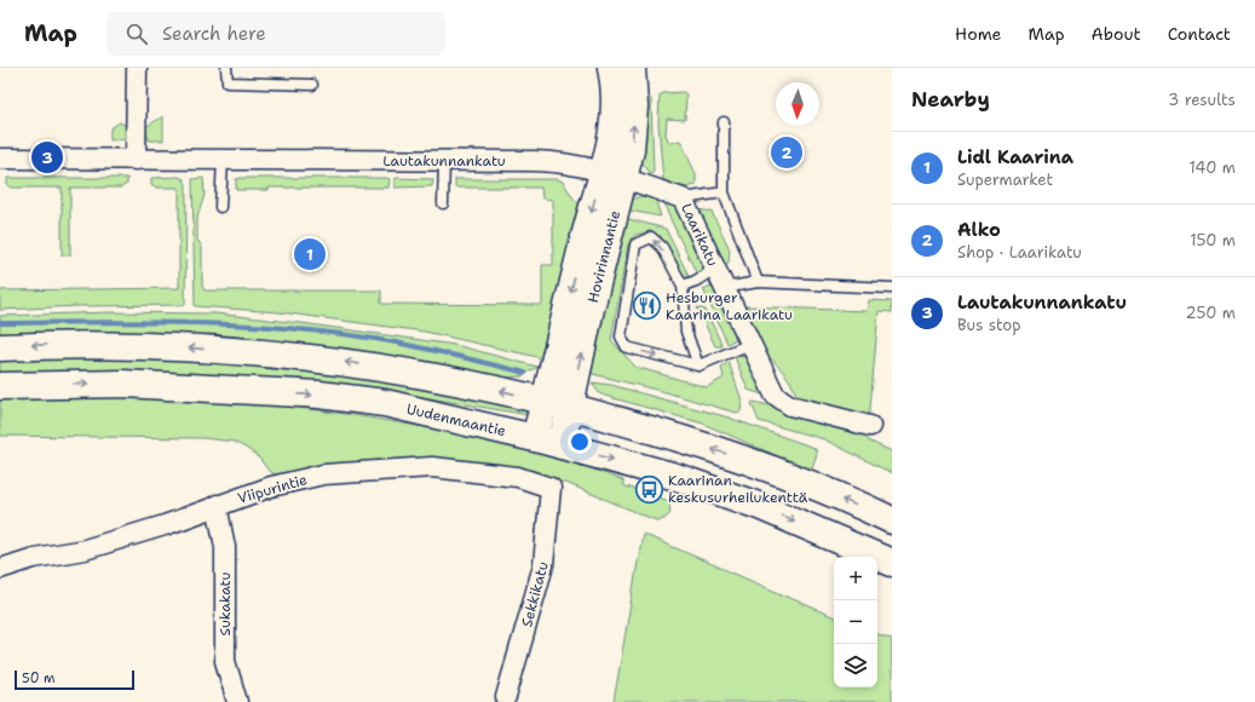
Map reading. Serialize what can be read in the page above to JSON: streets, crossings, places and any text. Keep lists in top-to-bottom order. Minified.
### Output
{"streets":{"main road":["Hovirinnantie","Uudenmaantie"],"street":["Lautakunnankatu","Laarikatu","Viipurintie","Sekkikatu","Sukakatu"]},"crossings":[["Lautakunnankatu","Laarikatu"],["Lautakunnankatu","Hovirinnantie"],["Laarikatu","Hovirinnantie"],["Hovirinnantie","Uudenmaantie"],["Viipurintie","Sekkikatu"],["Viipurintie","Sukakatu"]],"places":{"restaurant":["Hesburger Kaarina Laarikatu"],"bus stop":["Kaarinan keskusurheilukenttä"]},"scale_bar":"50 m","north":"bottom","page":{"header":"Map","search":"Search here","nav":["Home","Map","About","Contact"],"heading":["Nearby","3 results"],"list":[{"mark":"1","name":"Lidl Kaarina","note":"Supermarket","value":"140 m"},{"mark":"2","name":"Alko","note":"Shop · Laarikatu","value":"150 m"},{"mark":"3","name":"Lautakunnankatu","note":"Bus stop","value":"250 m"}],"pins":["2","3","1"],"map_buttons":["+","−"],"scale":"50 m"}}
